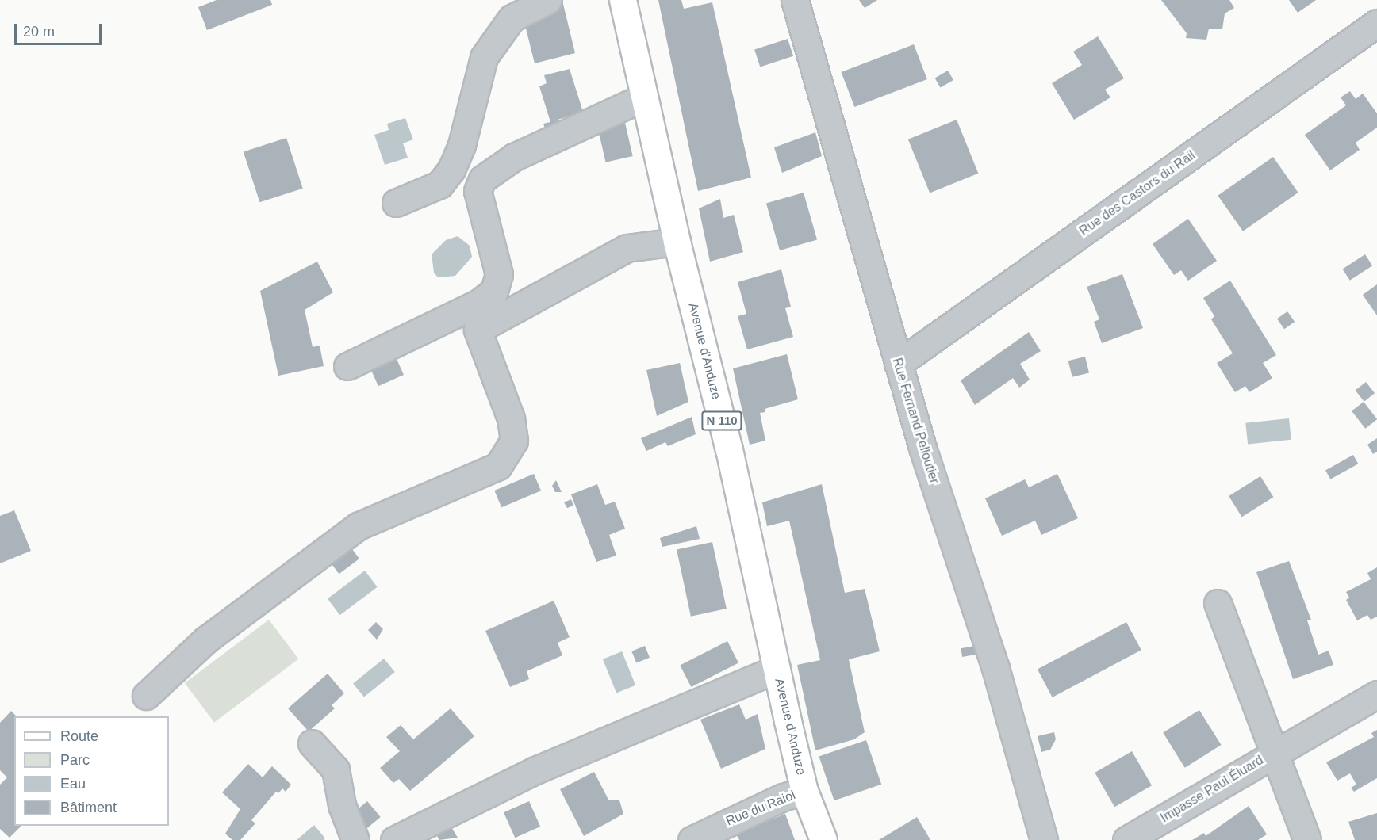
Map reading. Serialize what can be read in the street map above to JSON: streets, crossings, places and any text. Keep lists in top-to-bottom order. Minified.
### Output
{"streets":{"main road":["Avenue d'Anduze","N 110"],"street":["Rue des Castors du Rail","Rue Fernand Pelloutier","Impasse Paul Éluard","Rue du Raiol"]},"crossings":[["Rue des Castors du Rail","Rue Fernand Pelloutier"],["Avenue d'Anduze","Rue du Raiol"]],"legend":["Route","Parc","Eau","Bâtiment"],"scale_bar":"20 m"}
